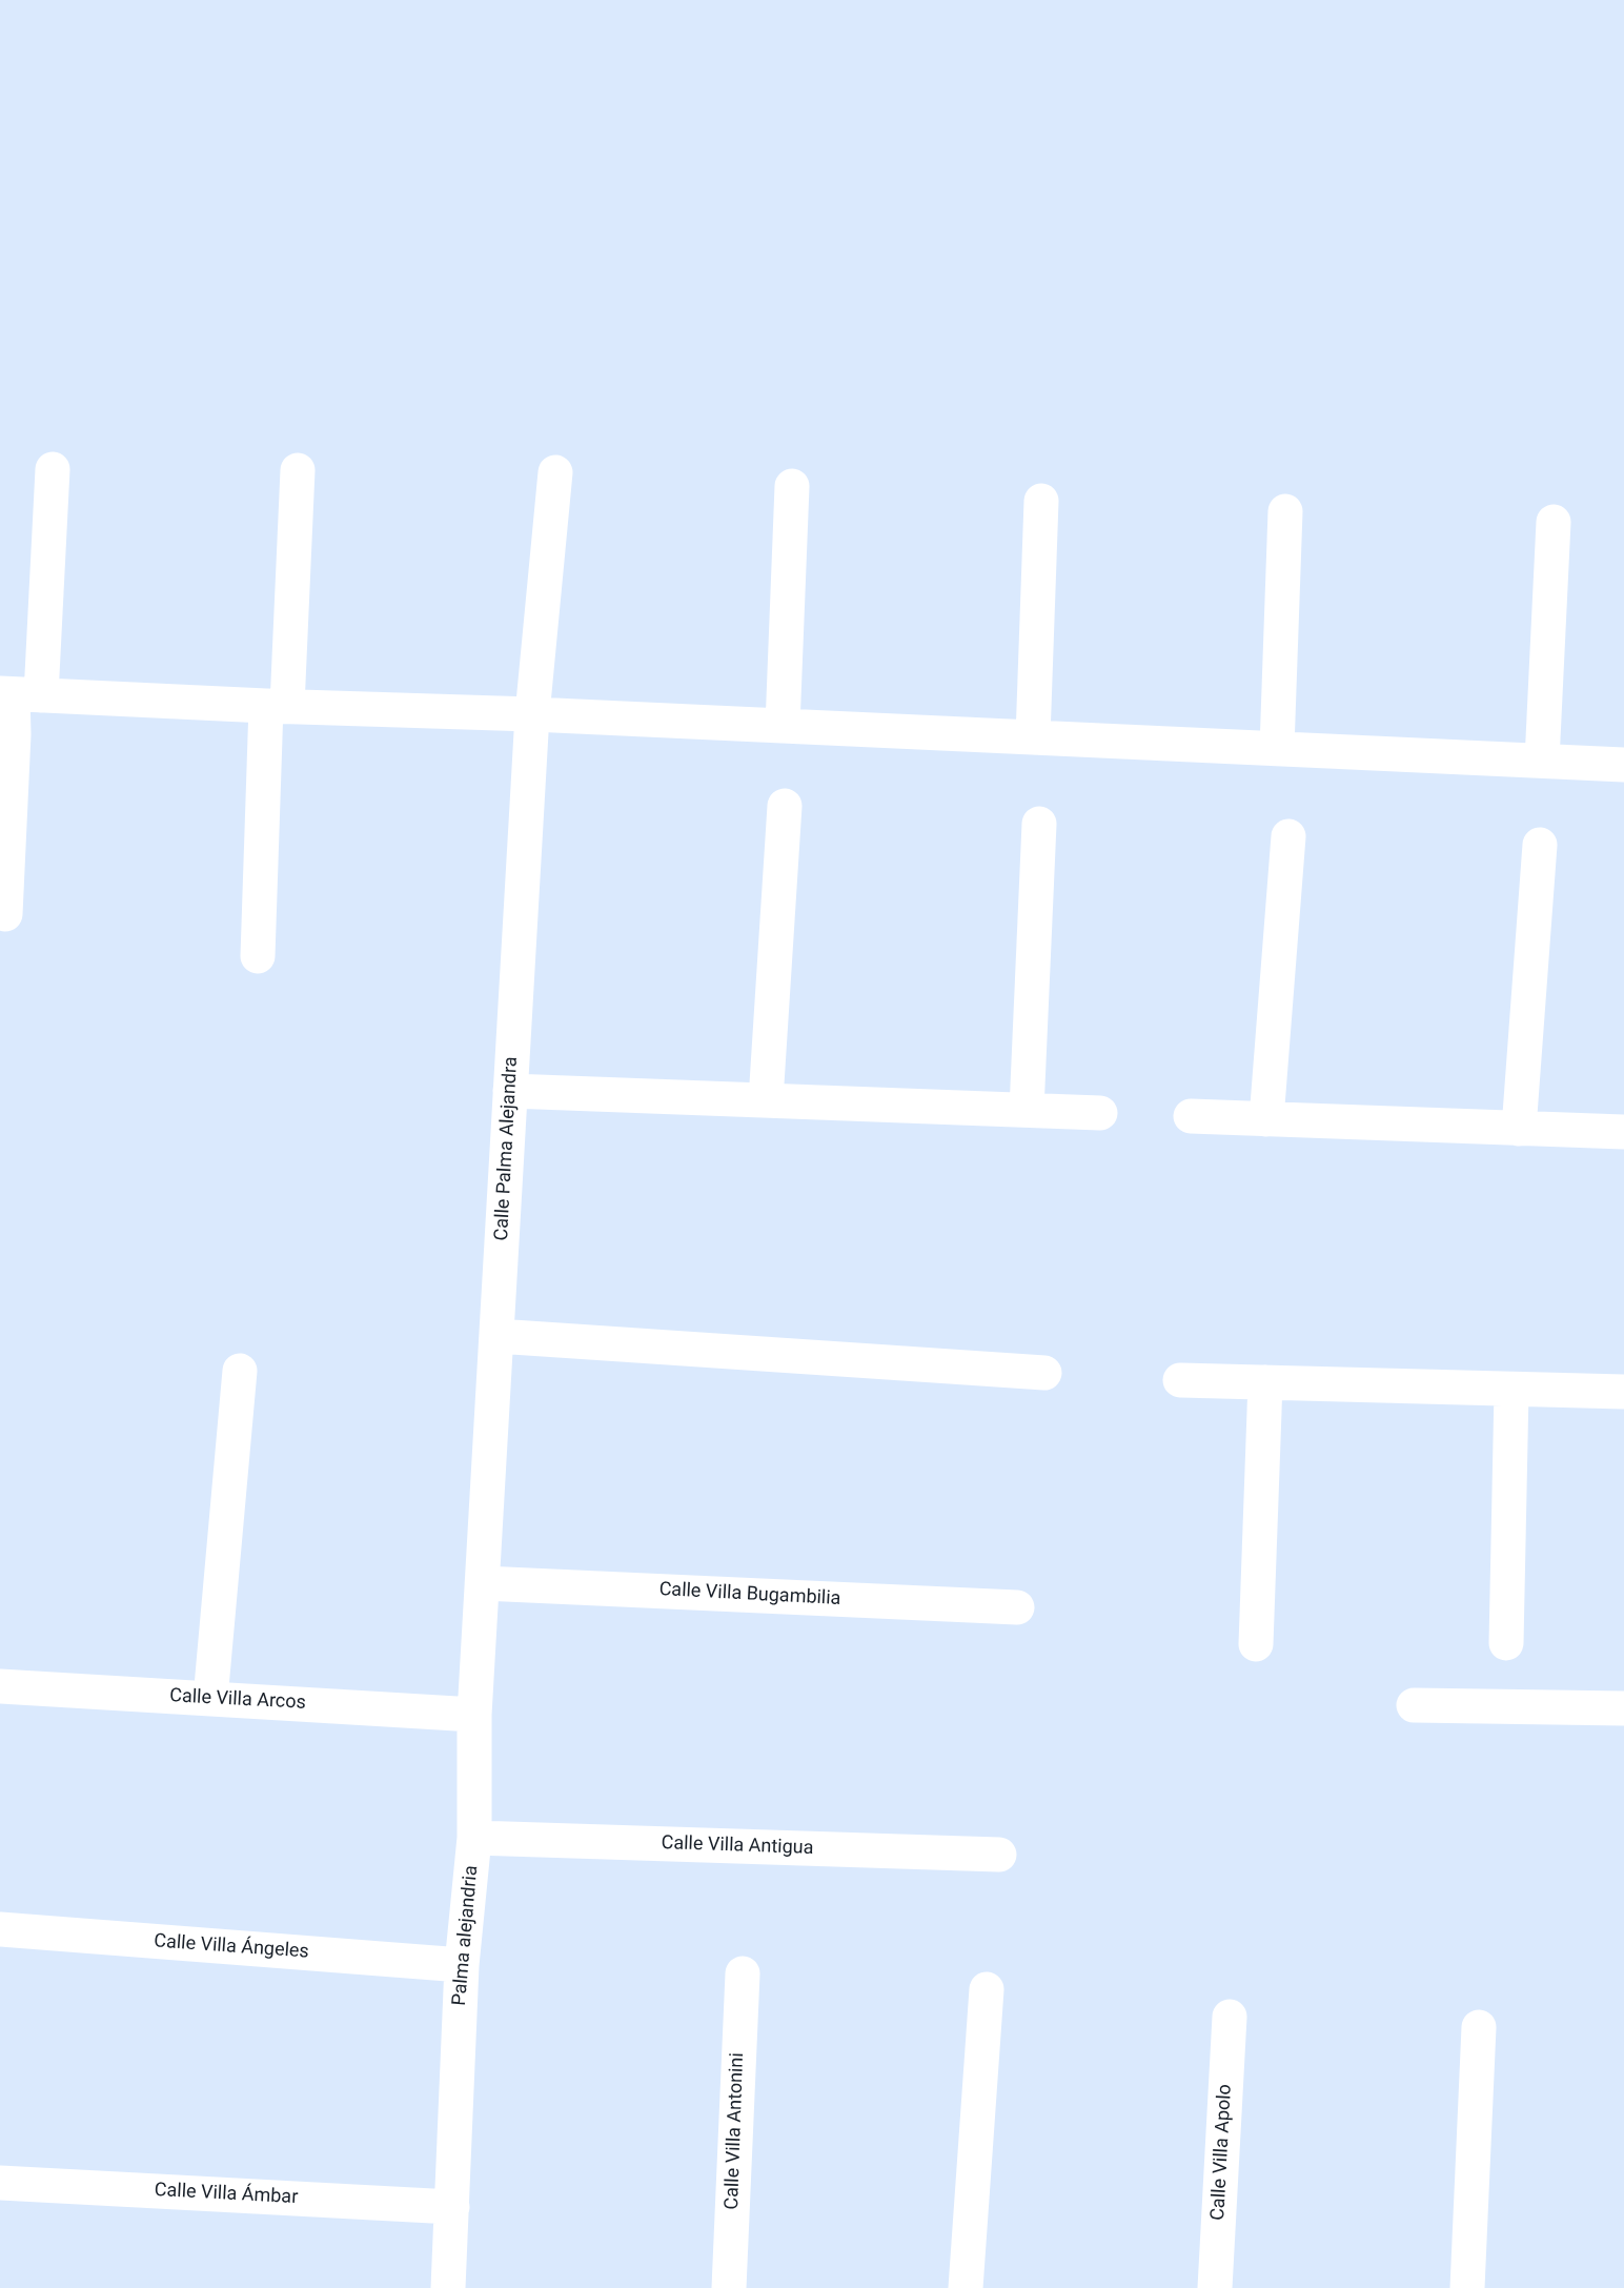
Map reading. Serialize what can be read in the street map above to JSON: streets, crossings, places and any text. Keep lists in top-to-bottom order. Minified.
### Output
{"streets":{"street":["Calle Palma Alejandra","Calle Villa Bugambilia","Calle Villa Arcos","Calle Villa Antigua","Palma alejandria","Calle Villa Ángeles","Calle Villa Antonini","Calle Villa Apolo","Calle Villa Ámbar"]},"crossings":[["Calle Palma Alejandra","Calle Villa Bugambilia"],["Calle Palma Alejandra","Palma alejandria"],["Calle Villa Bugambilia","Palma alejandria"],["Calle Villa Arcos","Palma alejandria"],["Calle Villa Antigua","Palma alejandria"],["Palma alejandria","Calle Villa Ángeles"],["Palma alejandria","Calle Villa Ámbar"]]}
